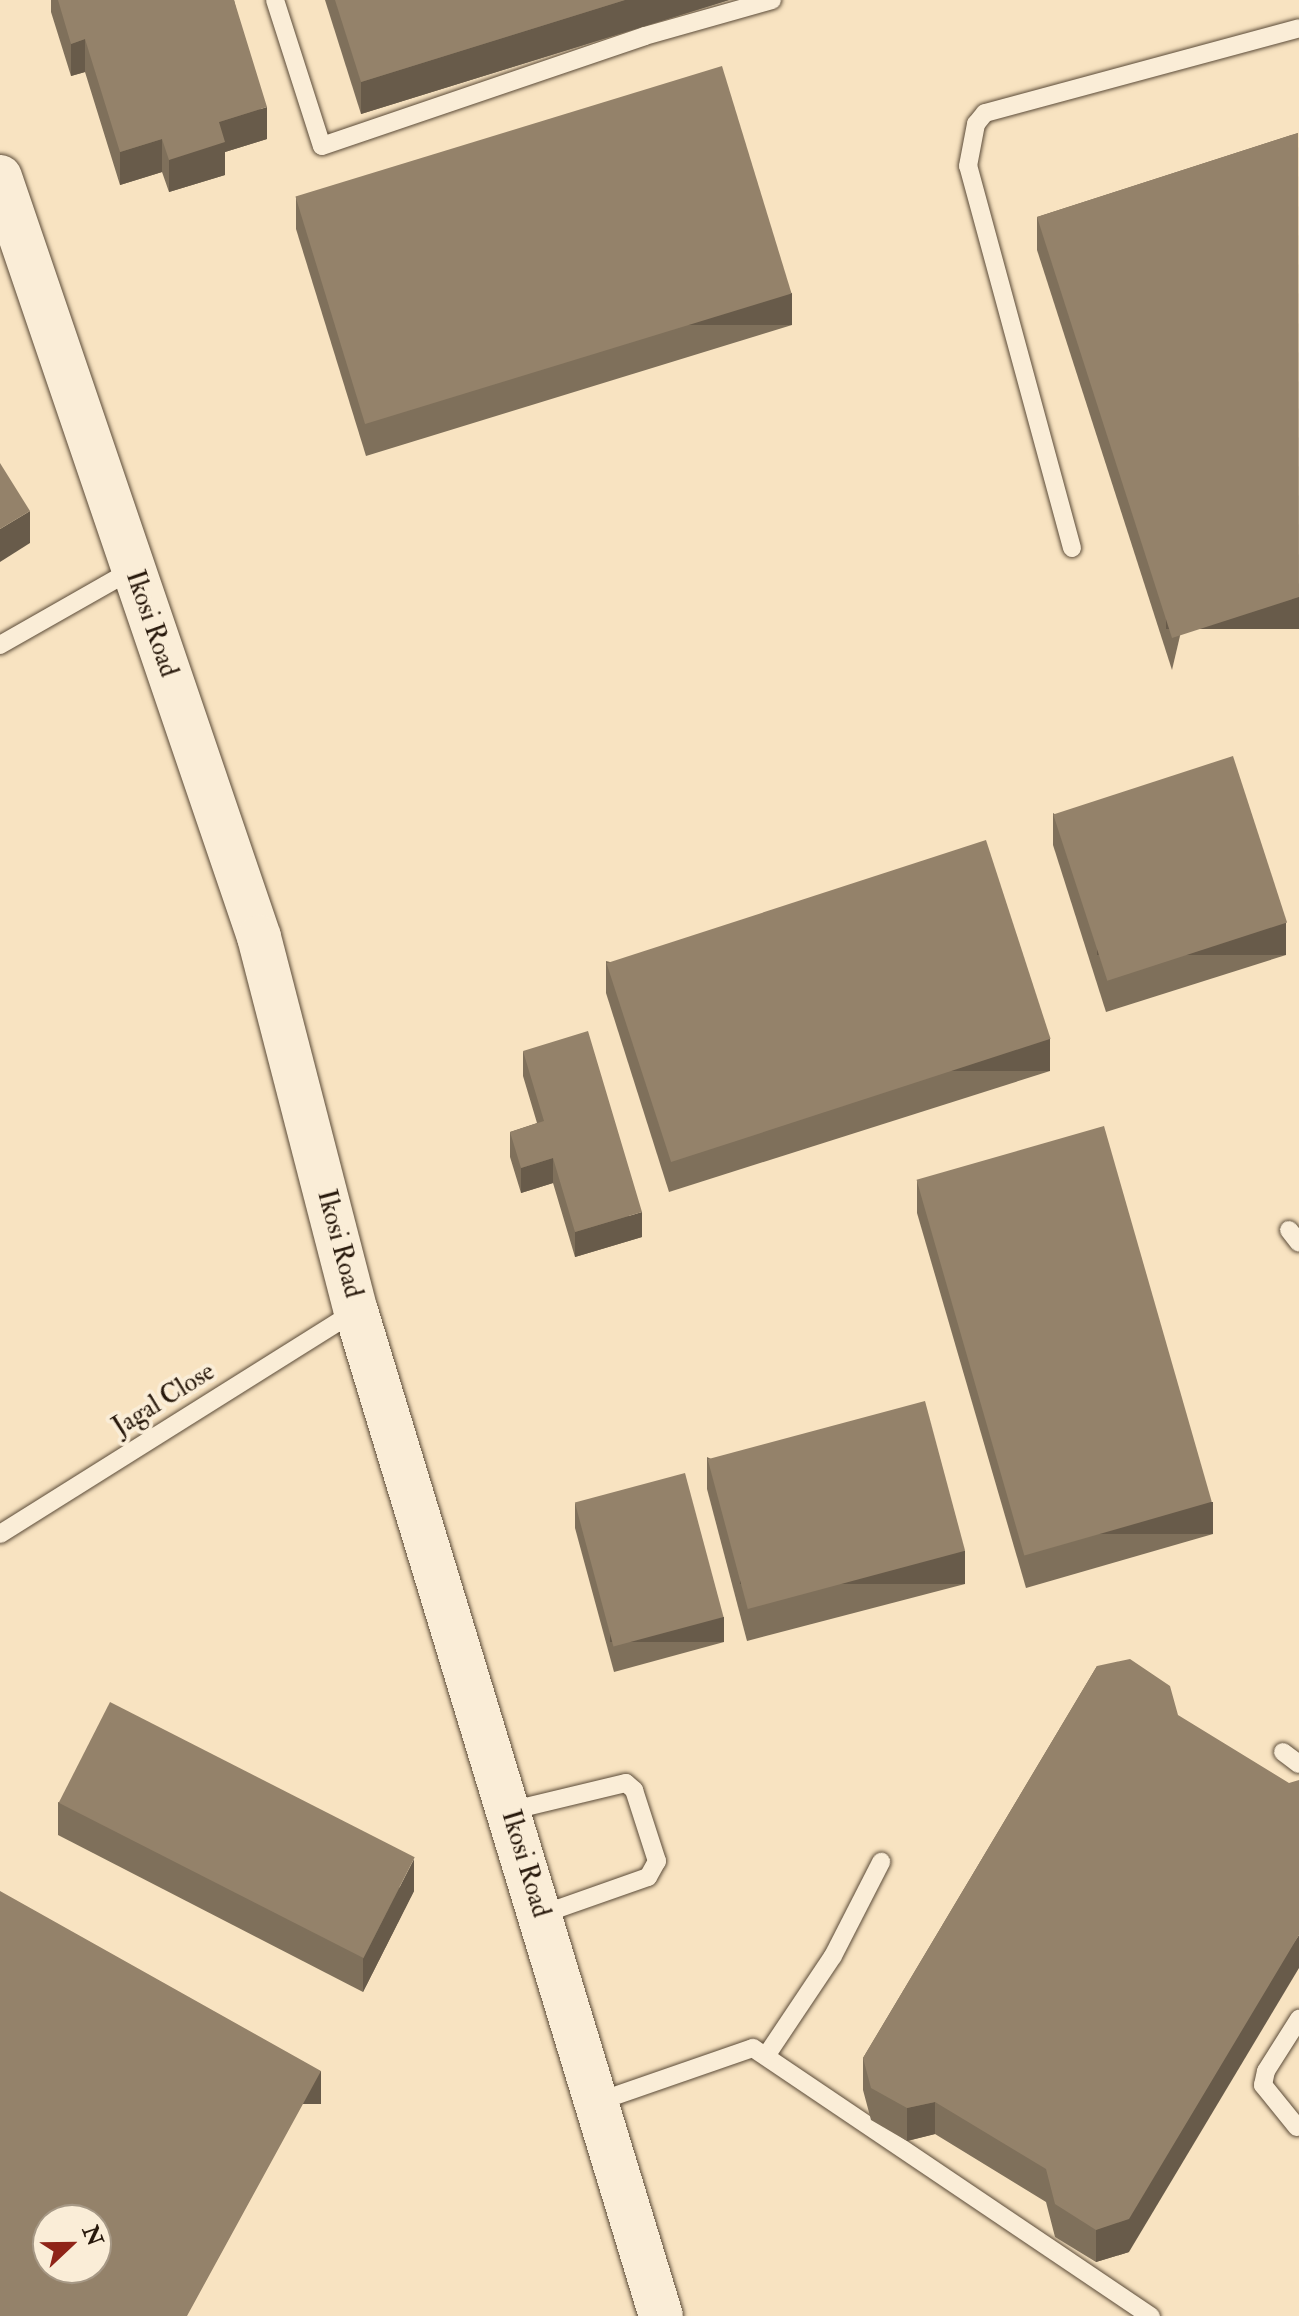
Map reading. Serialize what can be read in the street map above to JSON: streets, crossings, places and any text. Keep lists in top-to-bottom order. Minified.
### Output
{"streets":{"street":["Ikosi Road"],"lane":["Jagal Close"]},"crossings":[["Ikosi Road","Jagal Close"]],"north":"right"}
